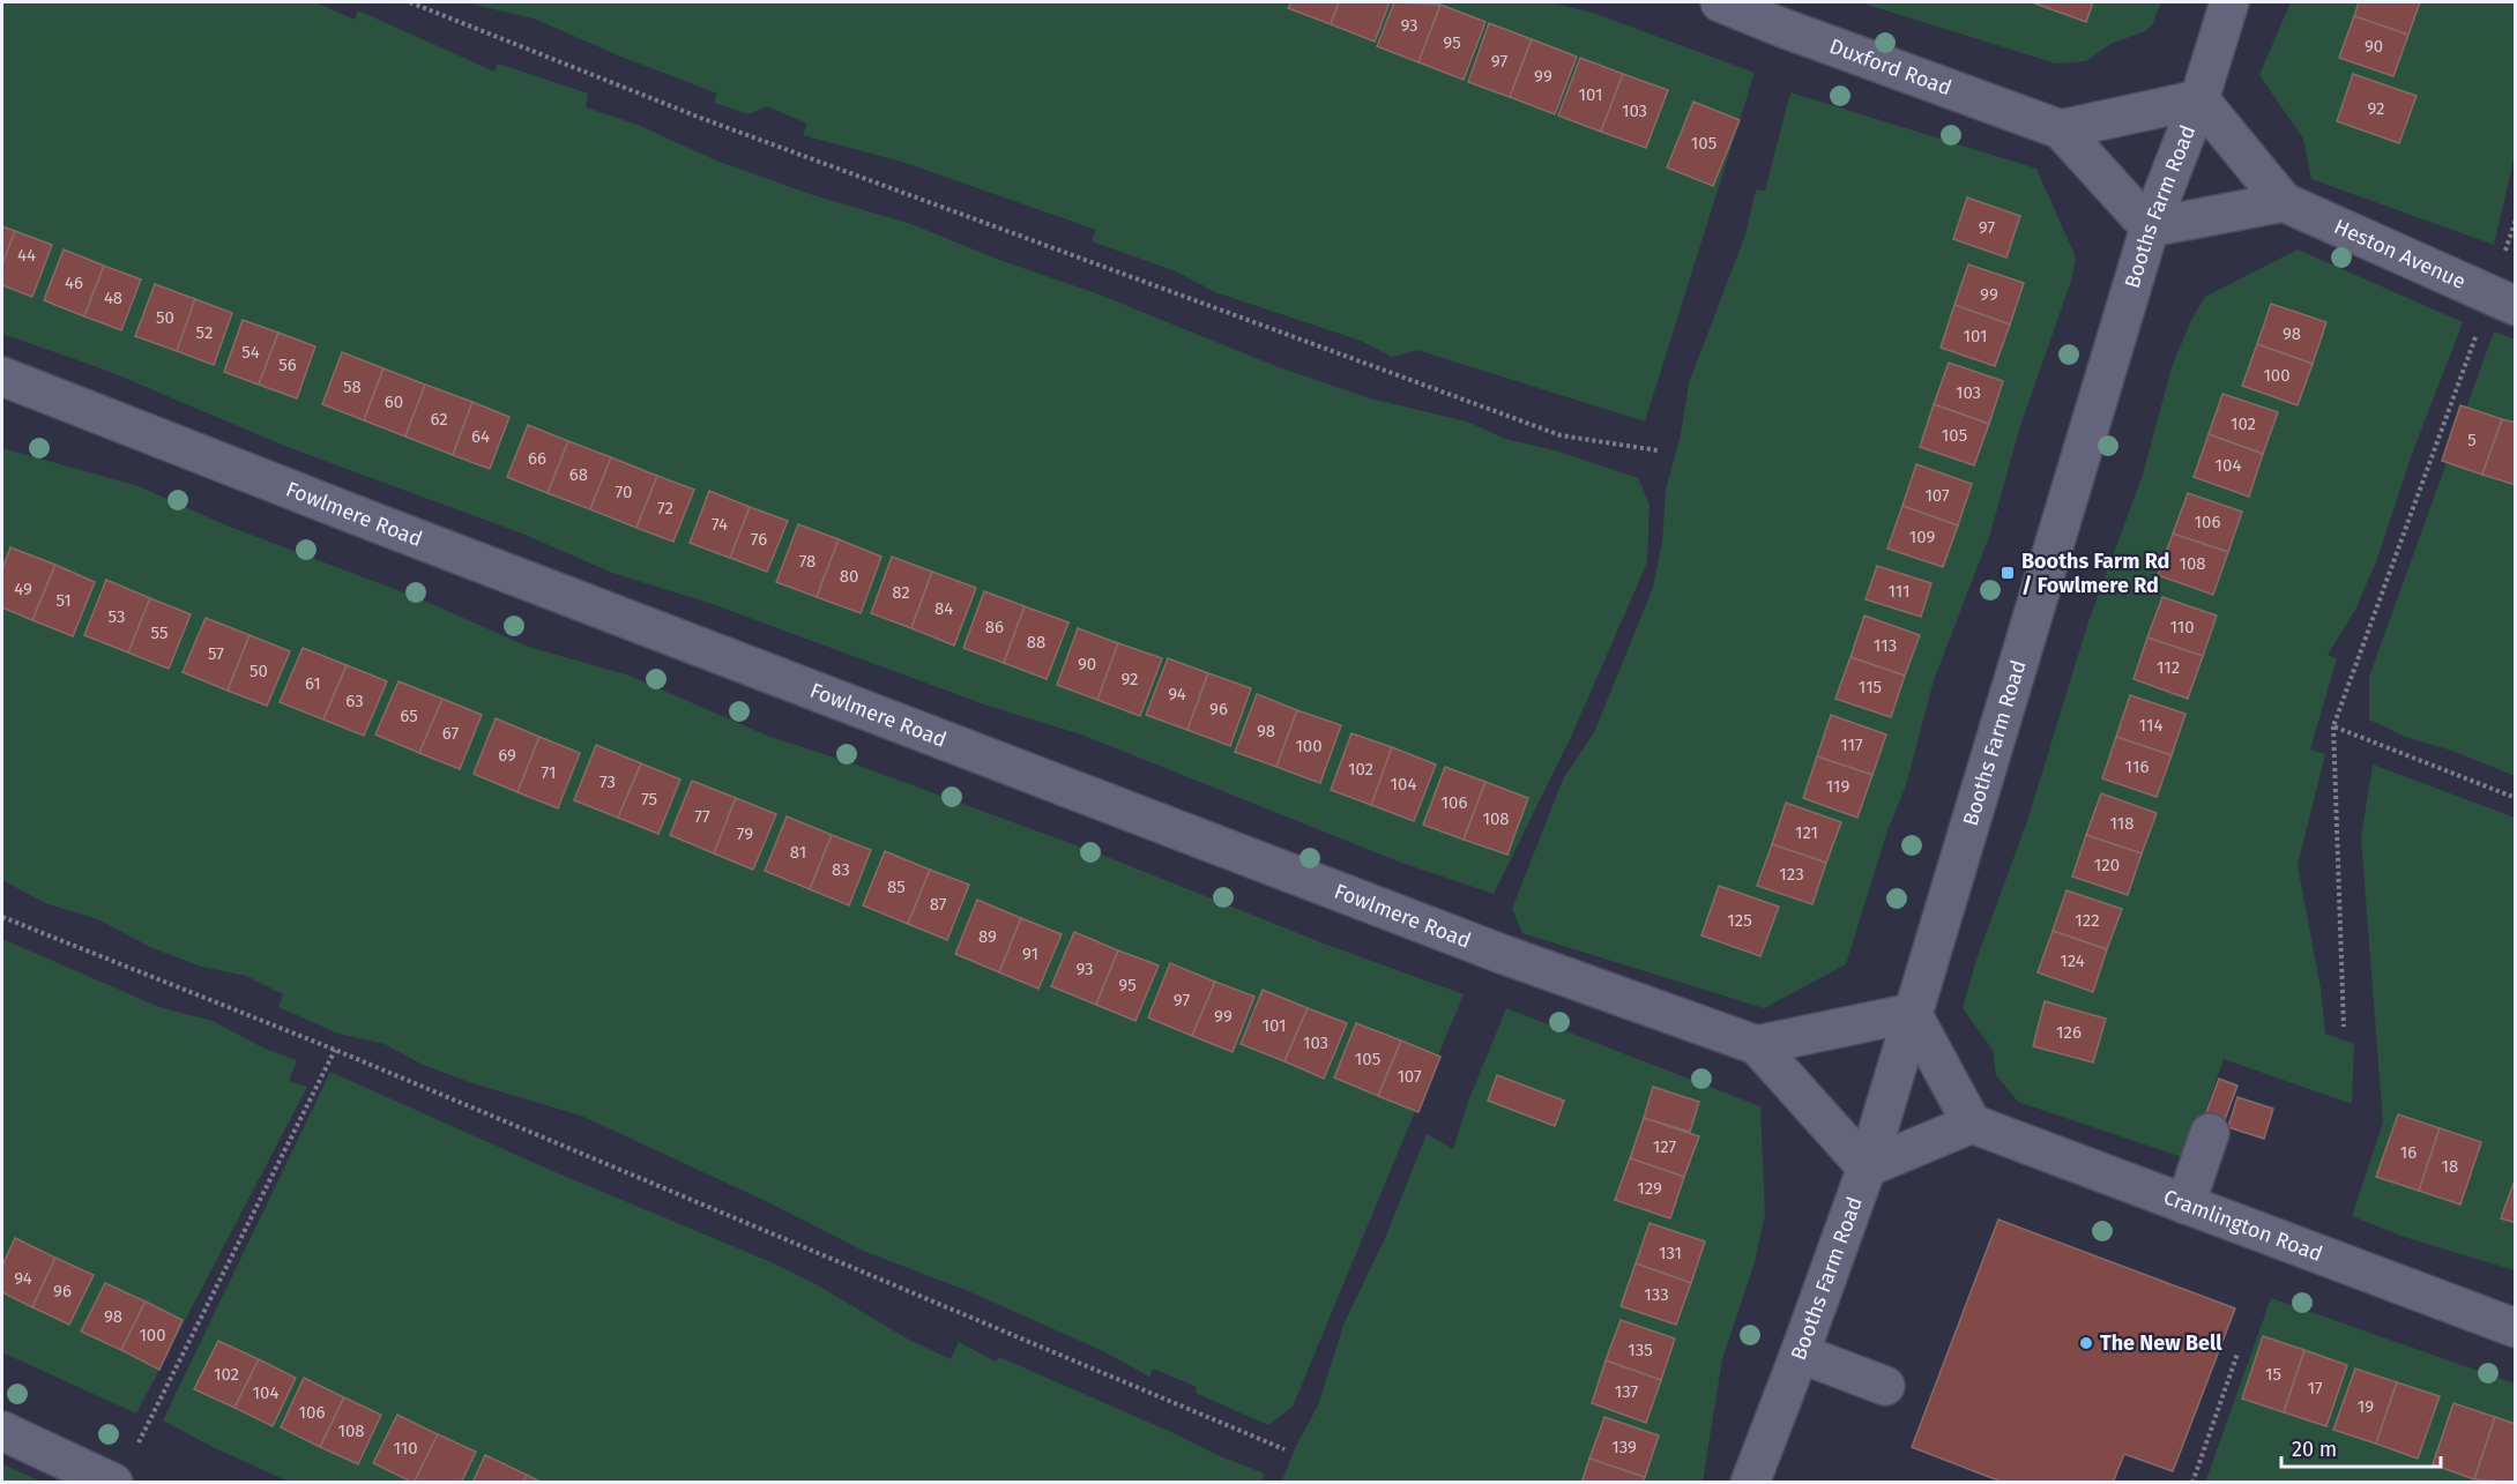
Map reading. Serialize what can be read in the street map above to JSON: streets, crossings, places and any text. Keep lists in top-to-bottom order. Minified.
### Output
{"streets":{"street":["Duxford Road","Booths Farm Road","Heston Avenue","Fowlmere Road","Cramlington Road"]},"crossings":[["Duxford Road","Booths Farm Road"],["Booths Farm Road","Heston Avenue"],["Booths Farm Road","Fowlmere Road"]],"places":{"transit":["Booths Farm Rd / Fowlmere Rd"],"other":["The New Bell"]},"house_numbers":["93","95","90","97","99","101","92","103","105","97","44","46","99","48","50","52","98","101","54","56","100","58","103","60","62","102","105","64","5","66","104","68","70","107","72","106","74","109","76","78","108","80","49","111","82","51","84","53","86","110","55","88","113","57","90","112","50","92","61","115","94","63","96","65","114","98","67","117","100","69","116","102","71","73","104","119","75","106","77","108","118","121","79","81","120","83","123","85","87","125","122","89","91","124","93","95","97","99","101","126","103","105","107","127","16","18","129","131","94","96","133","98","100","135","102","15","17","137","104","19","106","108","139","110"],"scale_bar":"20 m"}
